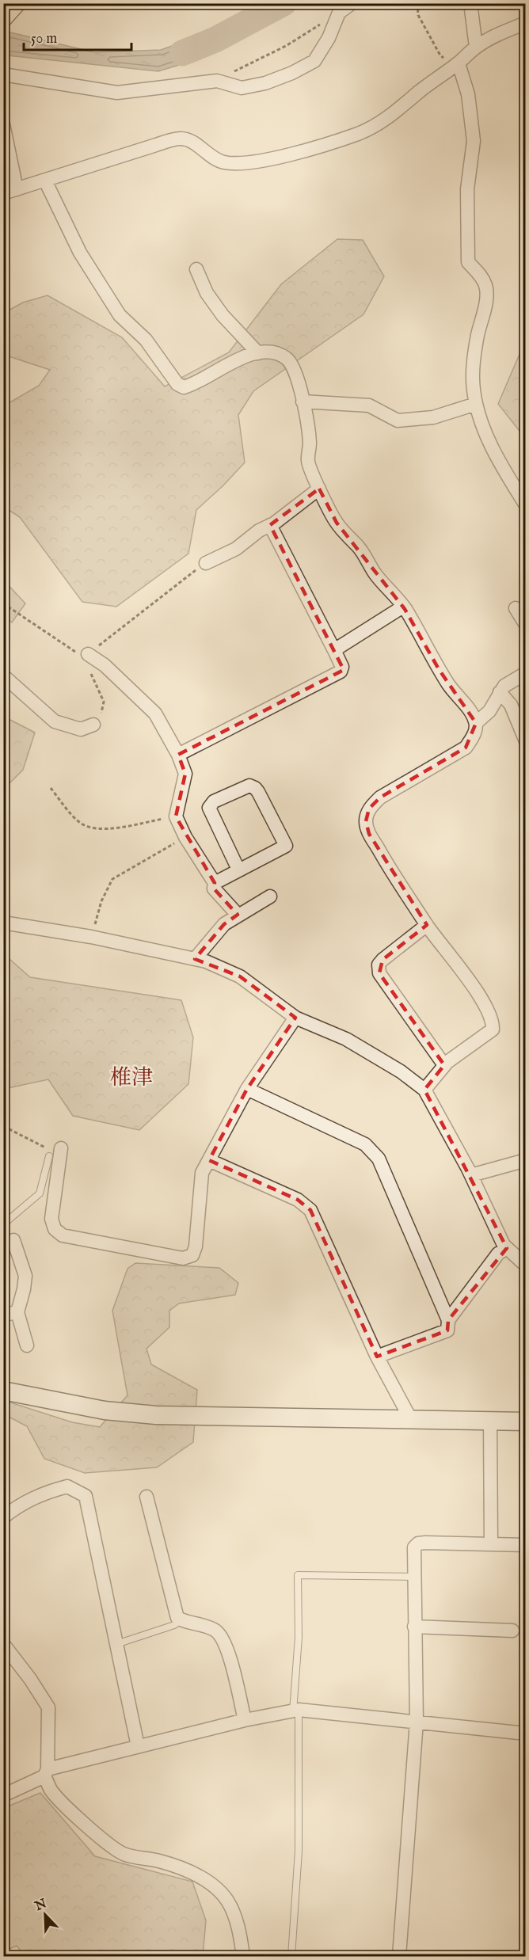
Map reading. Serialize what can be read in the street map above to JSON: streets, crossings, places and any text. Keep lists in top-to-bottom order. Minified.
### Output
{"districts":["椎津"],"scale_bar":"50 m","north":"top left"}
